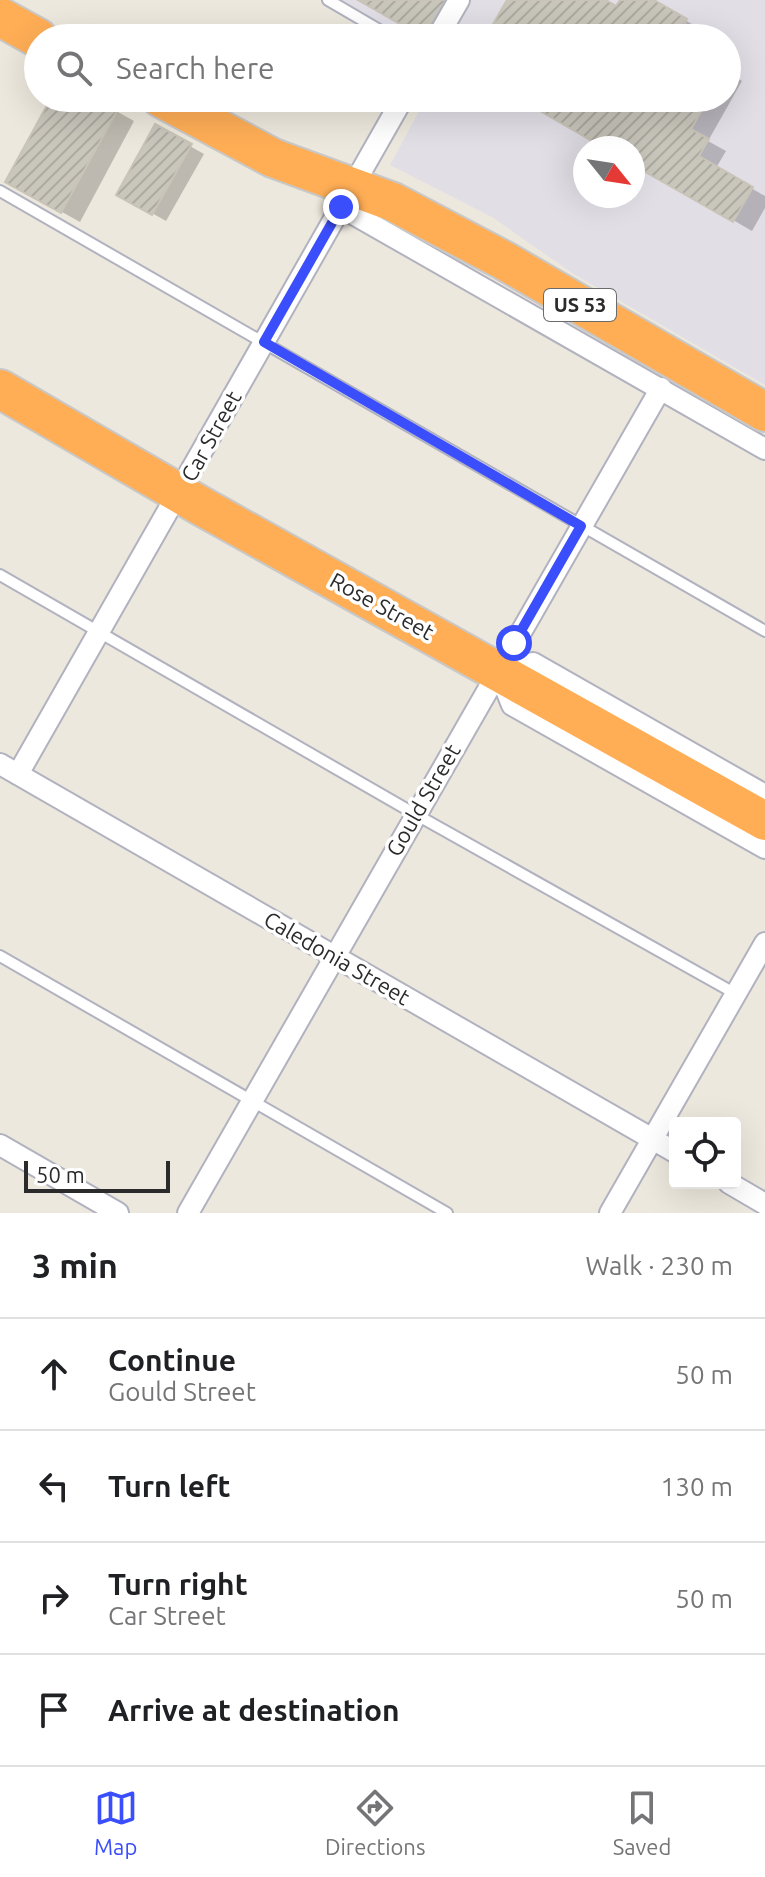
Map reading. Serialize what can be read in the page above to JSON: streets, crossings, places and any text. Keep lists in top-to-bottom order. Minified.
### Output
{"streets":{"highway":["US 53","Rose Street"],"street":["Car Street","Gould Street","Caledonia Street"]},"crossings":[["US 53","Car Street"],["Car Street","Rose Street"],["Car Street","Caledonia Street"],["Rose Street","Gould Street"],["Gould Street","Caledonia Street"]],"scale_bar":"50 m","north":"bottom right","page":{"search":"Search here","scale":"50 m","heading":["3 min","Walk · 230 m"],"list":[["Continue","Gould Street","50 m"],["Turn left","130 m"],["Turn right","Car Street","50 m"],"Arrive at destination"],"nav":["Map","Directions","Saved"]}}
